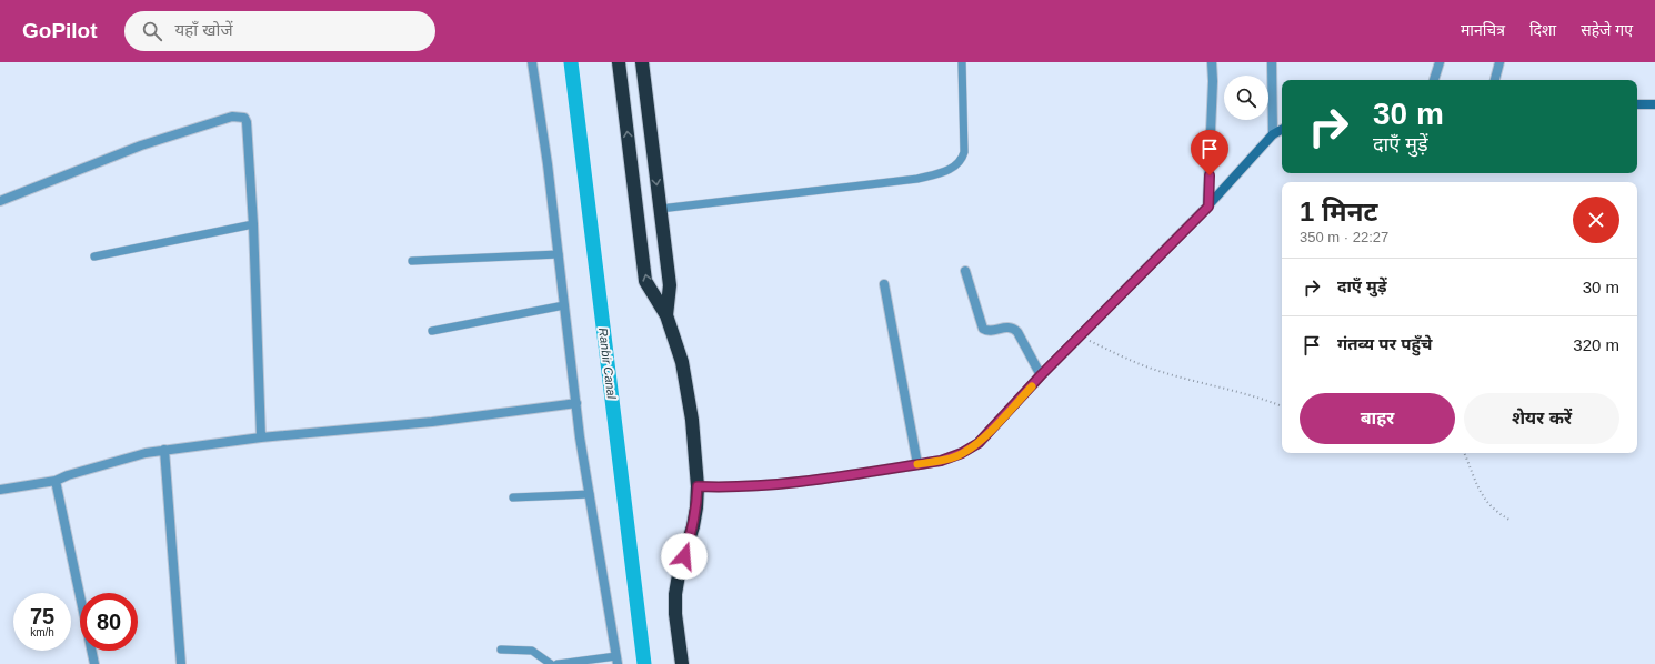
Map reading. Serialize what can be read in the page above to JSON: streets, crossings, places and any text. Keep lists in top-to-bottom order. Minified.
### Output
{"water":["Ranbir Canal"],"page":{"header":"GoPilot","search":"यहाँ खोजें","nav":["मानचित्र","दिशा","सहेजे गए"],"turn":["30 m","दाएँ मुड़ें"],"heading":["1 मिनट","350 m · 22:27"],"list":[{"name":"दाएँ मुड़ें","value":"30 m"},{"name":"गंतव्य पर पहुँचे","value":"320 m"}],"buttons":["बाहर","शेयर करें"],"speed":"75 km/h","limit":"80"}}
